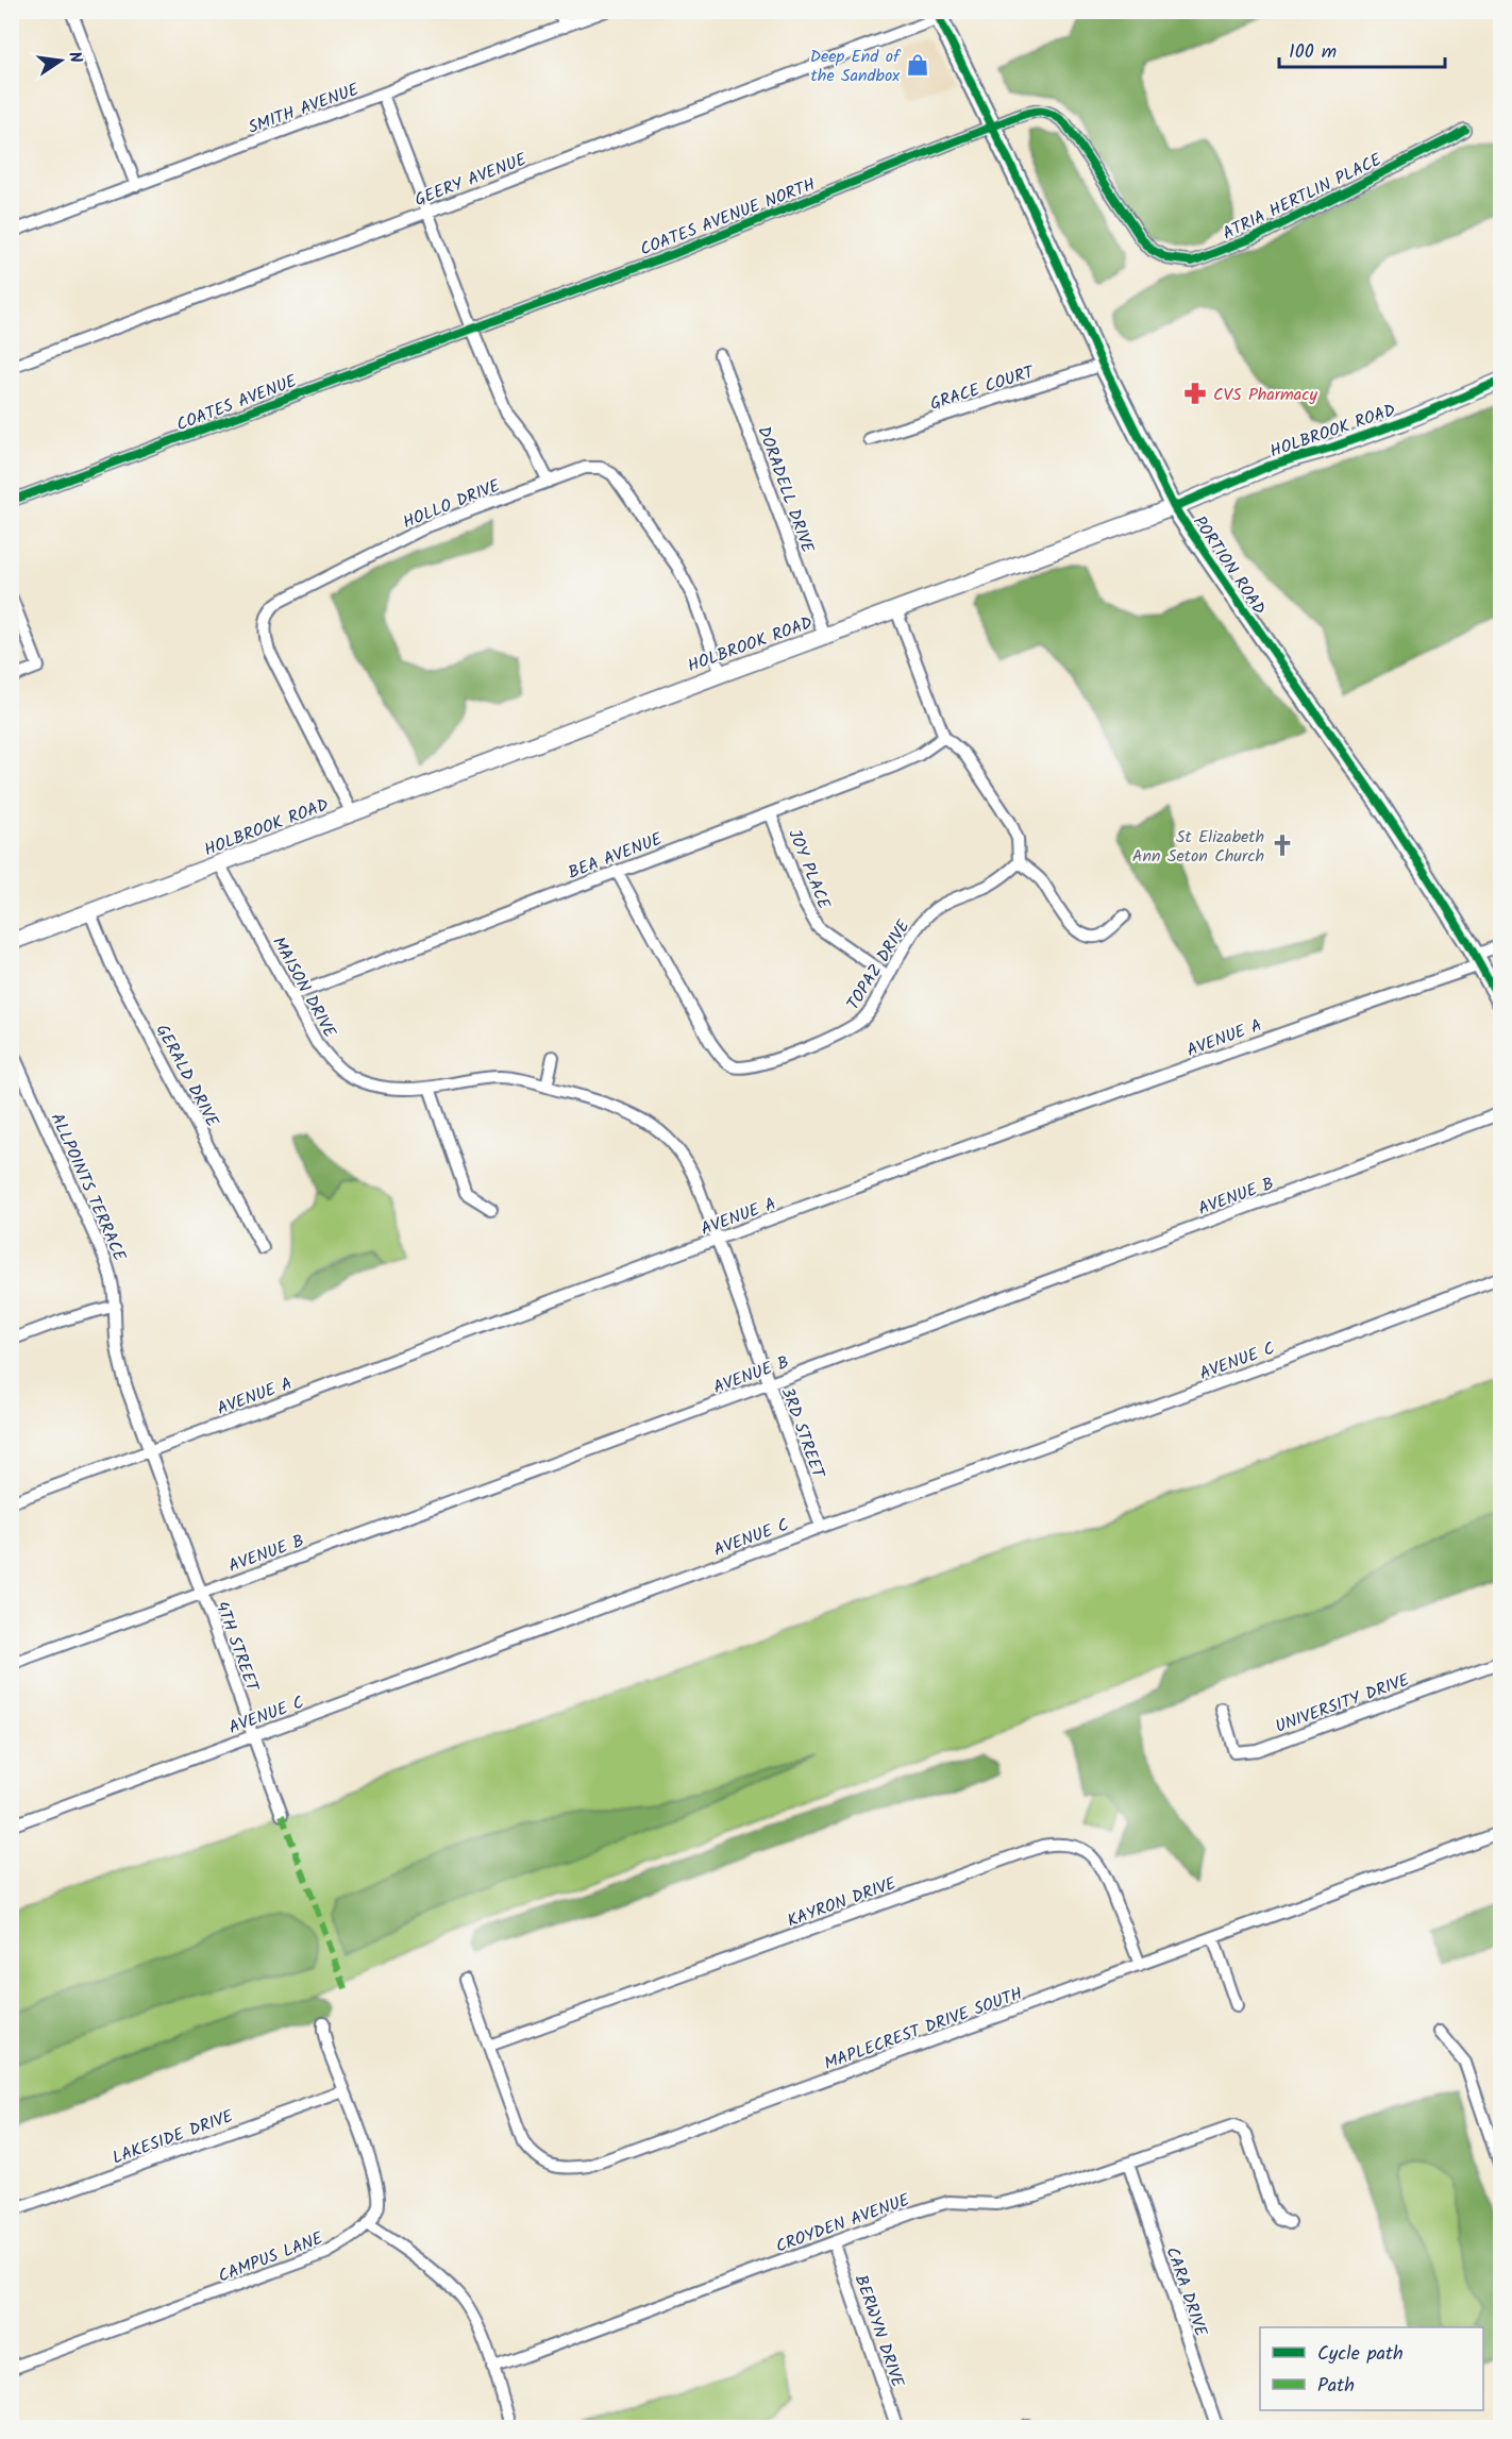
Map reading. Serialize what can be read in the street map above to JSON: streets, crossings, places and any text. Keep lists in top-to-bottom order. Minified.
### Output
{"streets":{"main road":["PORTION ROAD"],"street":["SMITH AVENUE","GEERY AVENUE","ATRIA HERTLIN PLACE","COATES AVENUE NORTH","GRACE COURT","COATES AVENUE","HOLBROOK ROAD","DORADELL DRIVE","HOLLO DRIVE","BEA AVENUE","JOY PLACE","TOPAZ DRIVE","MAISON DRIVE","AVENUE A","GERALD DRIVE","ALLPOINTS TERRACE","AVENUE B","AVENUE C","3RD STREET","4TH STREET","UNIVERSITY DRIVE","KAYRON DRIVE","MAPLECREST DRIVE SOUTH","LAKESIDE DRIVE","CROYDEN AVENUE","CAMPUS LANE","CARA DRIVE","BERWYN DRIVE"]},"crossings":[["GEERY AVENUE","PORTION ROAD"],["ATRIA HERTLIN PLACE","COATES AVENUE NORTH"],["ATRIA HERTLIN PLACE","PORTION ROAD"],["COATES AVENUE NORTH","COATES AVENUE"],["COATES AVENUE NORTH","PORTION ROAD"],["GRACE COURT","PORTION ROAD"],["HOLBROOK ROAD","DORADELL DRIVE"],["HOLBROOK ROAD","HOLLO DRIVE"],["HOLBROOK ROAD","PORTION ROAD"],["HOLBROOK ROAD","MAISON DRIVE"],["HOLBROOK ROAD","GERALD DRIVE"],["PORTION ROAD","AVENUE A"],["BEA AVENUE","JOY PLACE"],["BEA AVENUE","TOPAZ DRIVE"],["BEA AVENUE","MAISON DRIVE"],["JOY PLACE","TOPAZ DRIVE"],["MAISON DRIVE","AVENUE A"],["MAISON DRIVE","3RD STREET"],["AVENUE A","ALLPOINTS TERRACE"],["AVENUE A","3RD STREET"],["AVENUE A","4TH STREET"],["ALLPOINTS TERRACE","4TH STREET"],["AVENUE B","3RD STREET"],["AVENUE B","4TH STREET"],["AVENUE C","3RD STREET"],["AVENUE C","4TH STREET"],["KAYRON DRIVE","MAPLECREST DRIVE SOUTH"],["CROYDEN AVENUE","CARA DRIVE"],["CROYDEN AVENUE","BERWYN DRIVE"]],"places":{"shop":["Deep End of the Sandbox"],"pharmacy":["CVS Pharmacy"],"church":["St Elizabeth Ann Seton Church"]},"legend":["Cycle path","Path"],"scale_bar":"100 m","north":"right"}
